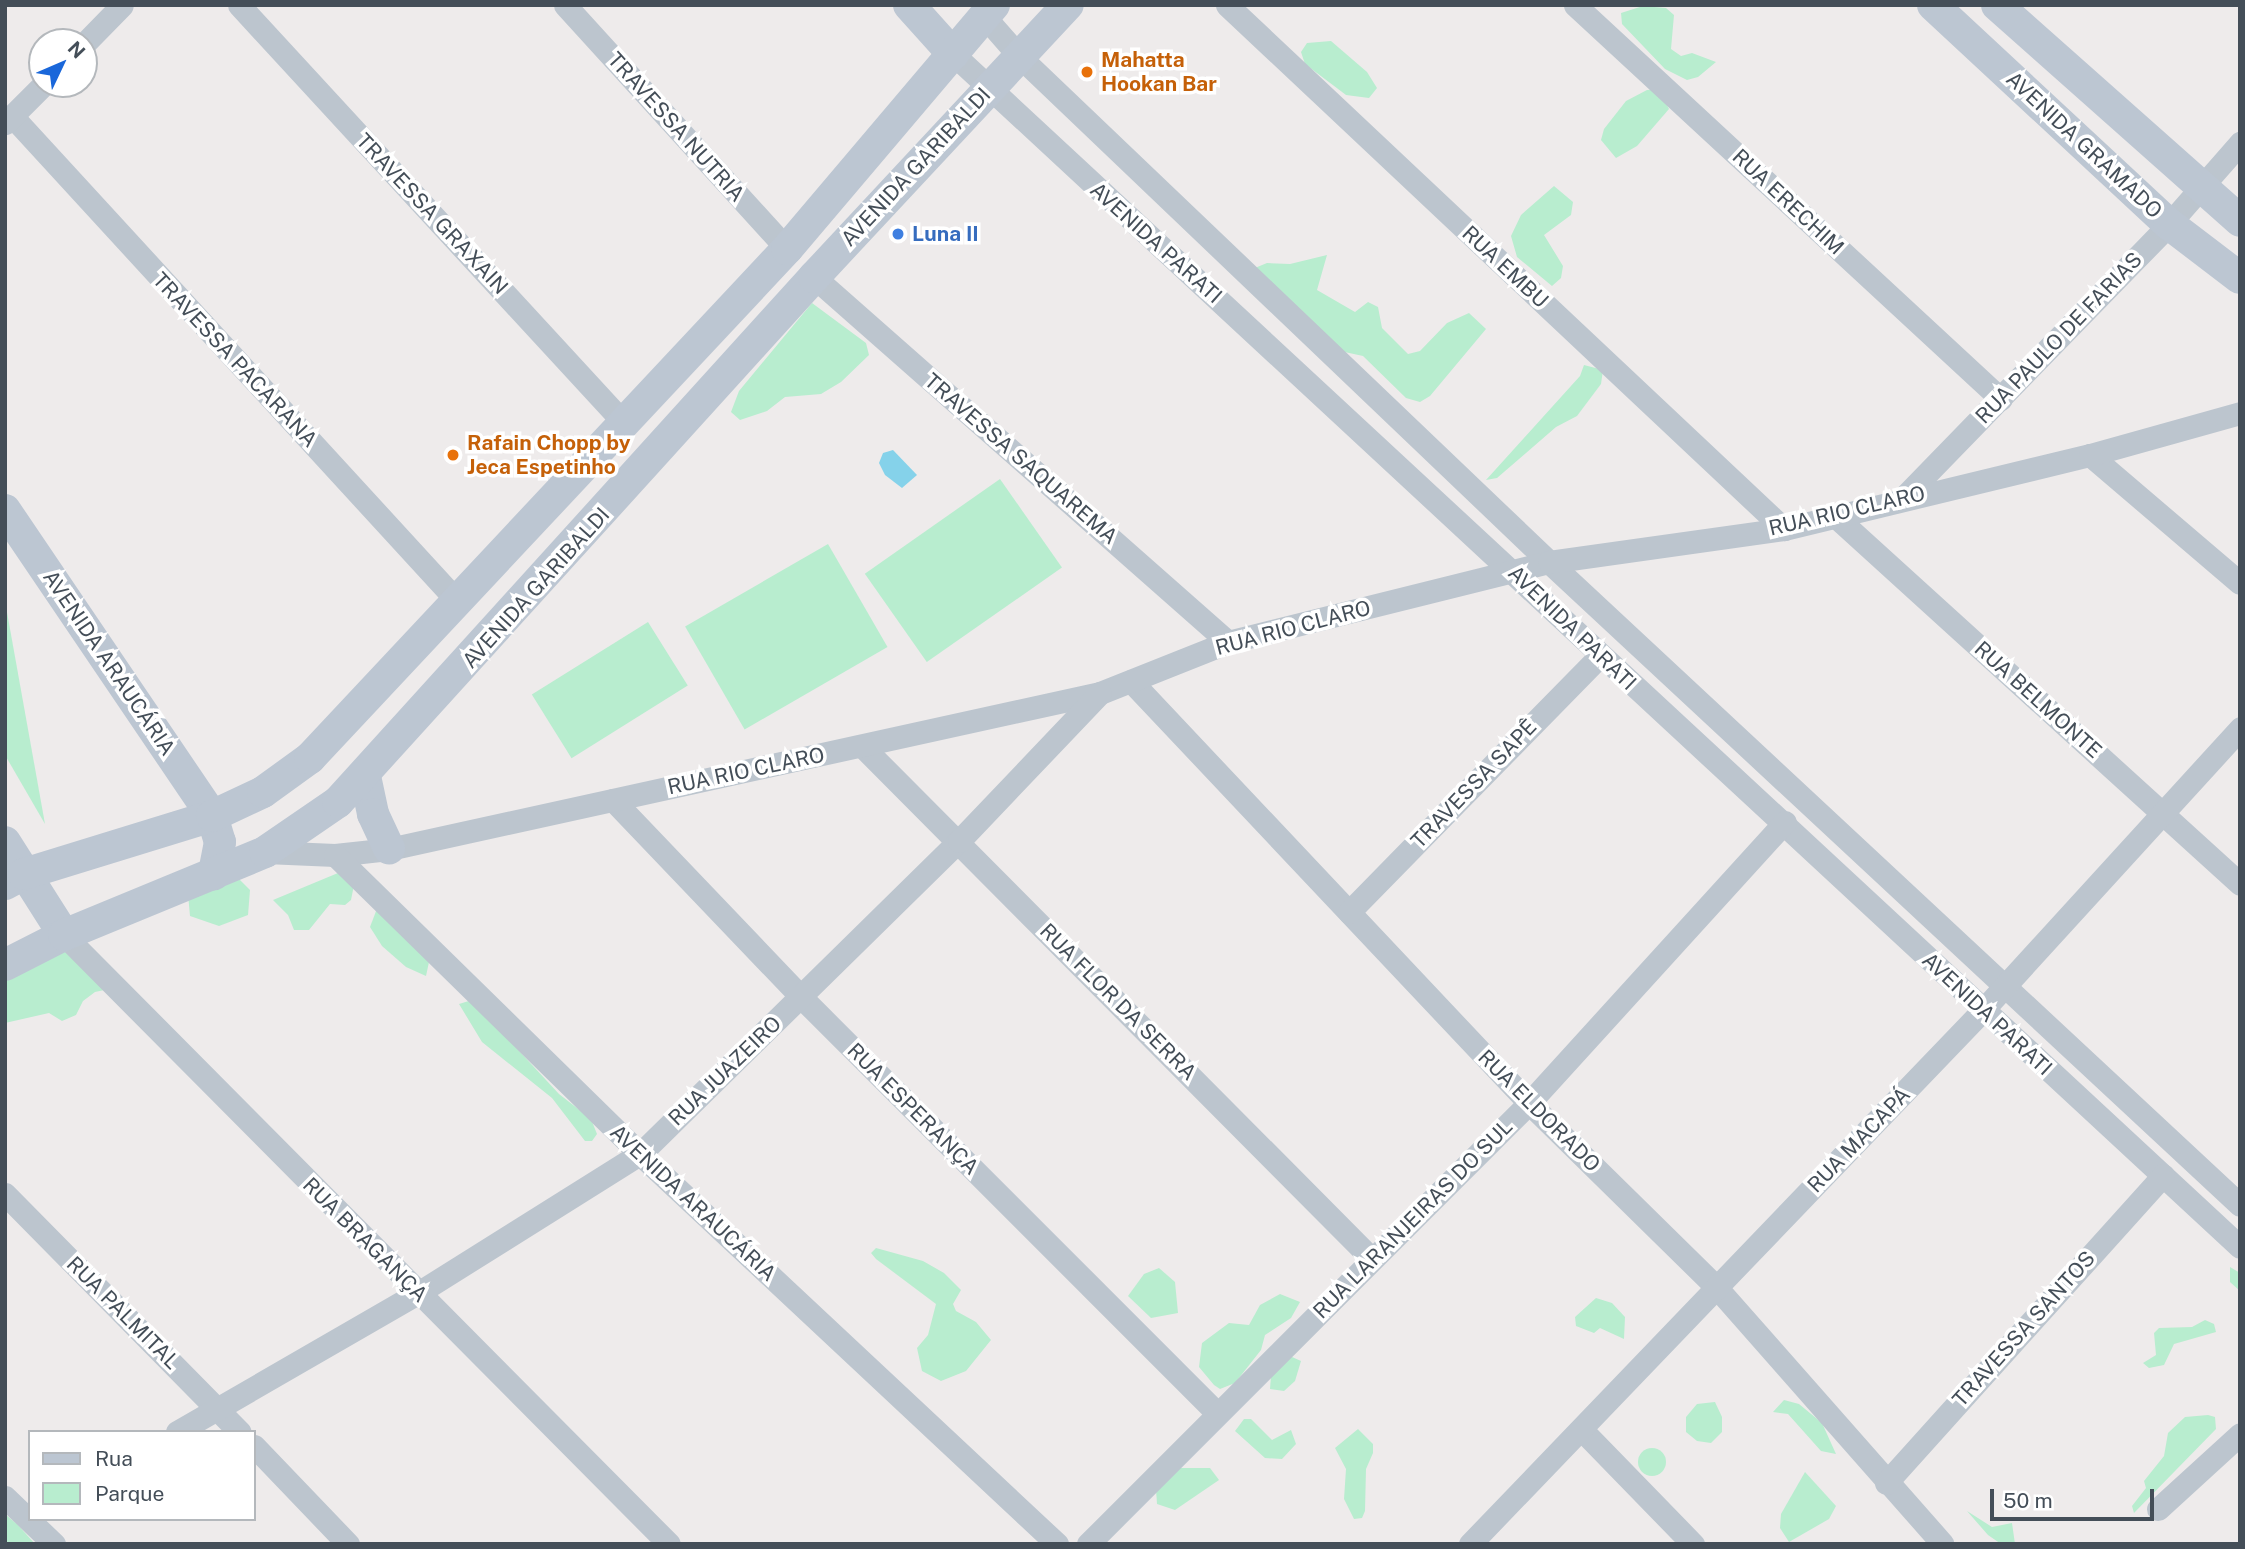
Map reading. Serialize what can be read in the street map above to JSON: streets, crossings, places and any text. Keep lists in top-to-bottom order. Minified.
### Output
{"streets":{"main road":["AVENIDA GRAMADO","AVENIDA GARIBALDI","AVENIDA PARATI","AVENIDA ARAUCÁRIA"],"street":["TRAVESSA NUTRIA","RUA ERECHIM","TRAVESSA GRAXAIN","RUA EMBU","RUA PAULO DE FARIAS","TRAVESSA PACARANA","TRAVESSA SAQUAREMA","RUA RIO CLARO","RUA BELMONTE","TRAVESSA SAPÊ","RUA FLOR DA SERRA","RUA JUAZEIRO","RUA ESPERANÇA","RUA ELDORADO","RUA MACAPÁ","RUA LARANJEIRAS DO SUL","RUA BRAGANÇA","RUA PALMITAL","TRAVESSA SANTOS"]},"crossings":[["TRAVESSA NUTRIA","AVENIDA GARIBALDI"],["AVENIDA GRAMADO","RUA PAULO DE FARIAS"],["AVENIDA GARIBALDI","TRAVESSA GRAXAIN"],["AVENIDA GARIBALDI","AVENIDA PARATI"],["AVENIDA GARIBALDI","TRAVESSA PACARANA"],["AVENIDA GARIBALDI","TRAVESSA SAQUAREMA"],["AVENIDA GARIBALDI","RUA RIO CLARO"],["AVENIDA GARIBALDI","AVENIDA ARAUCÁRIA"],["AVENIDA GARIBALDI","RUA BRAGANÇA"],["RUA ERECHIM","RUA PAULO DE FARIAS"],["AVENIDA PARATI","RUA RIO CLARO"],["AVENIDA PARATI","TRAVESSA SAPÊ"],["AVENIDA PARATI","RUA MACAPÁ"],["AVENIDA PARATI","RUA LARANJEIRAS DO SUL"],["AVENIDA PARATI","TRAVESSA SANTOS"],["RUA EMBU","RUA RIO CLARO"],["RUA PAULO DE FARIAS","RUA RIO CLARO"],["TRAVESSA SAQUAREMA","RUA RIO CLARO"],["RUA RIO CLARO","AVENIDA ARAUCÁRIA"],["RUA RIO CLARO","RUA BELMONTE"],["RUA RIO CLARO","RUA FLOR DA SERRA"],["RUA RIO CLARO","RUA JUAZEIRO"],["RUA RIO CLARO","RUA ESPERANÇA"],["RUA RIO CLARO","RUA ELDORADO"],["AVENIDA ARAUCÁRIA","RUA JUAZEIRO"],["RUA BELMONTE","RUA MACAPÁ"],["TRAVESSA SAPÊ","RUA ELDORADO"],["RUA FLOR DA SERRA","RUA JUAZEIRO"],["RUA FLOR DA SERRA","RUA LARANJEIRAS DO SUL"],["RUA JUAZEIRO","RUA ESPERANÇA"],["RUA JUAZEIRO","RUA BRAGANÇA"],["RUA JUAZEIRO","RUA PALMITAL"],["RUA ESPERANÇA","RUA LARANJEIRAS DO SUL"],["RUA ELDORADO","RUA MACAPÁ"],["RUA ELDORADO","RUA LARANJEIRAS DO SUL"],["RUA ELDORADO","TRAVESSA SANTOS"]],"places":["Mahatta Hookan Bar","Luna II","Rafain Chopp by Jeca Espetinho"],"legend":["Rua","Parque"],"scale_bar":"50 m","north":"top right"}
